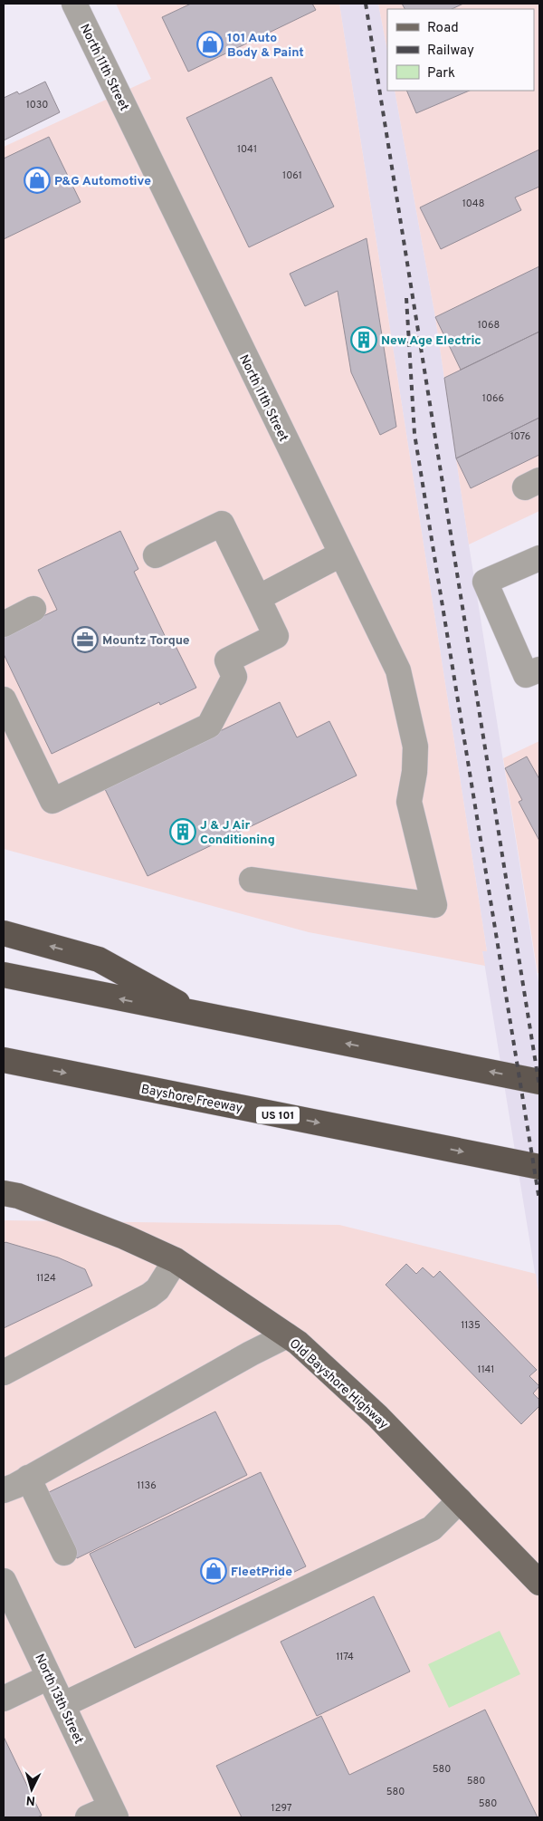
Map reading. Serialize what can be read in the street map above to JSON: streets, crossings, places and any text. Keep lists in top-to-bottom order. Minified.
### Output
{"streets":{"highway":["Bayshore Freeway","US 101"],"main road":["Old Bayshore Highway"],"street":["North 11th Street","North 13th Street"]},"places":{"shop":["101 Auto Body & Paint","P&G Automotive","FleetPride"],"building":["New Age Electric","J & J Air Conditioning"],"office":["Mountz Torque"]},"house_numbers":["1030","1041","1061","1048","1068","1066","1076","1124","1135","1141","1136","1174","580","580","580","580","1297"],"legend":["Road","Railway","Park"],"north":"bottom"}
